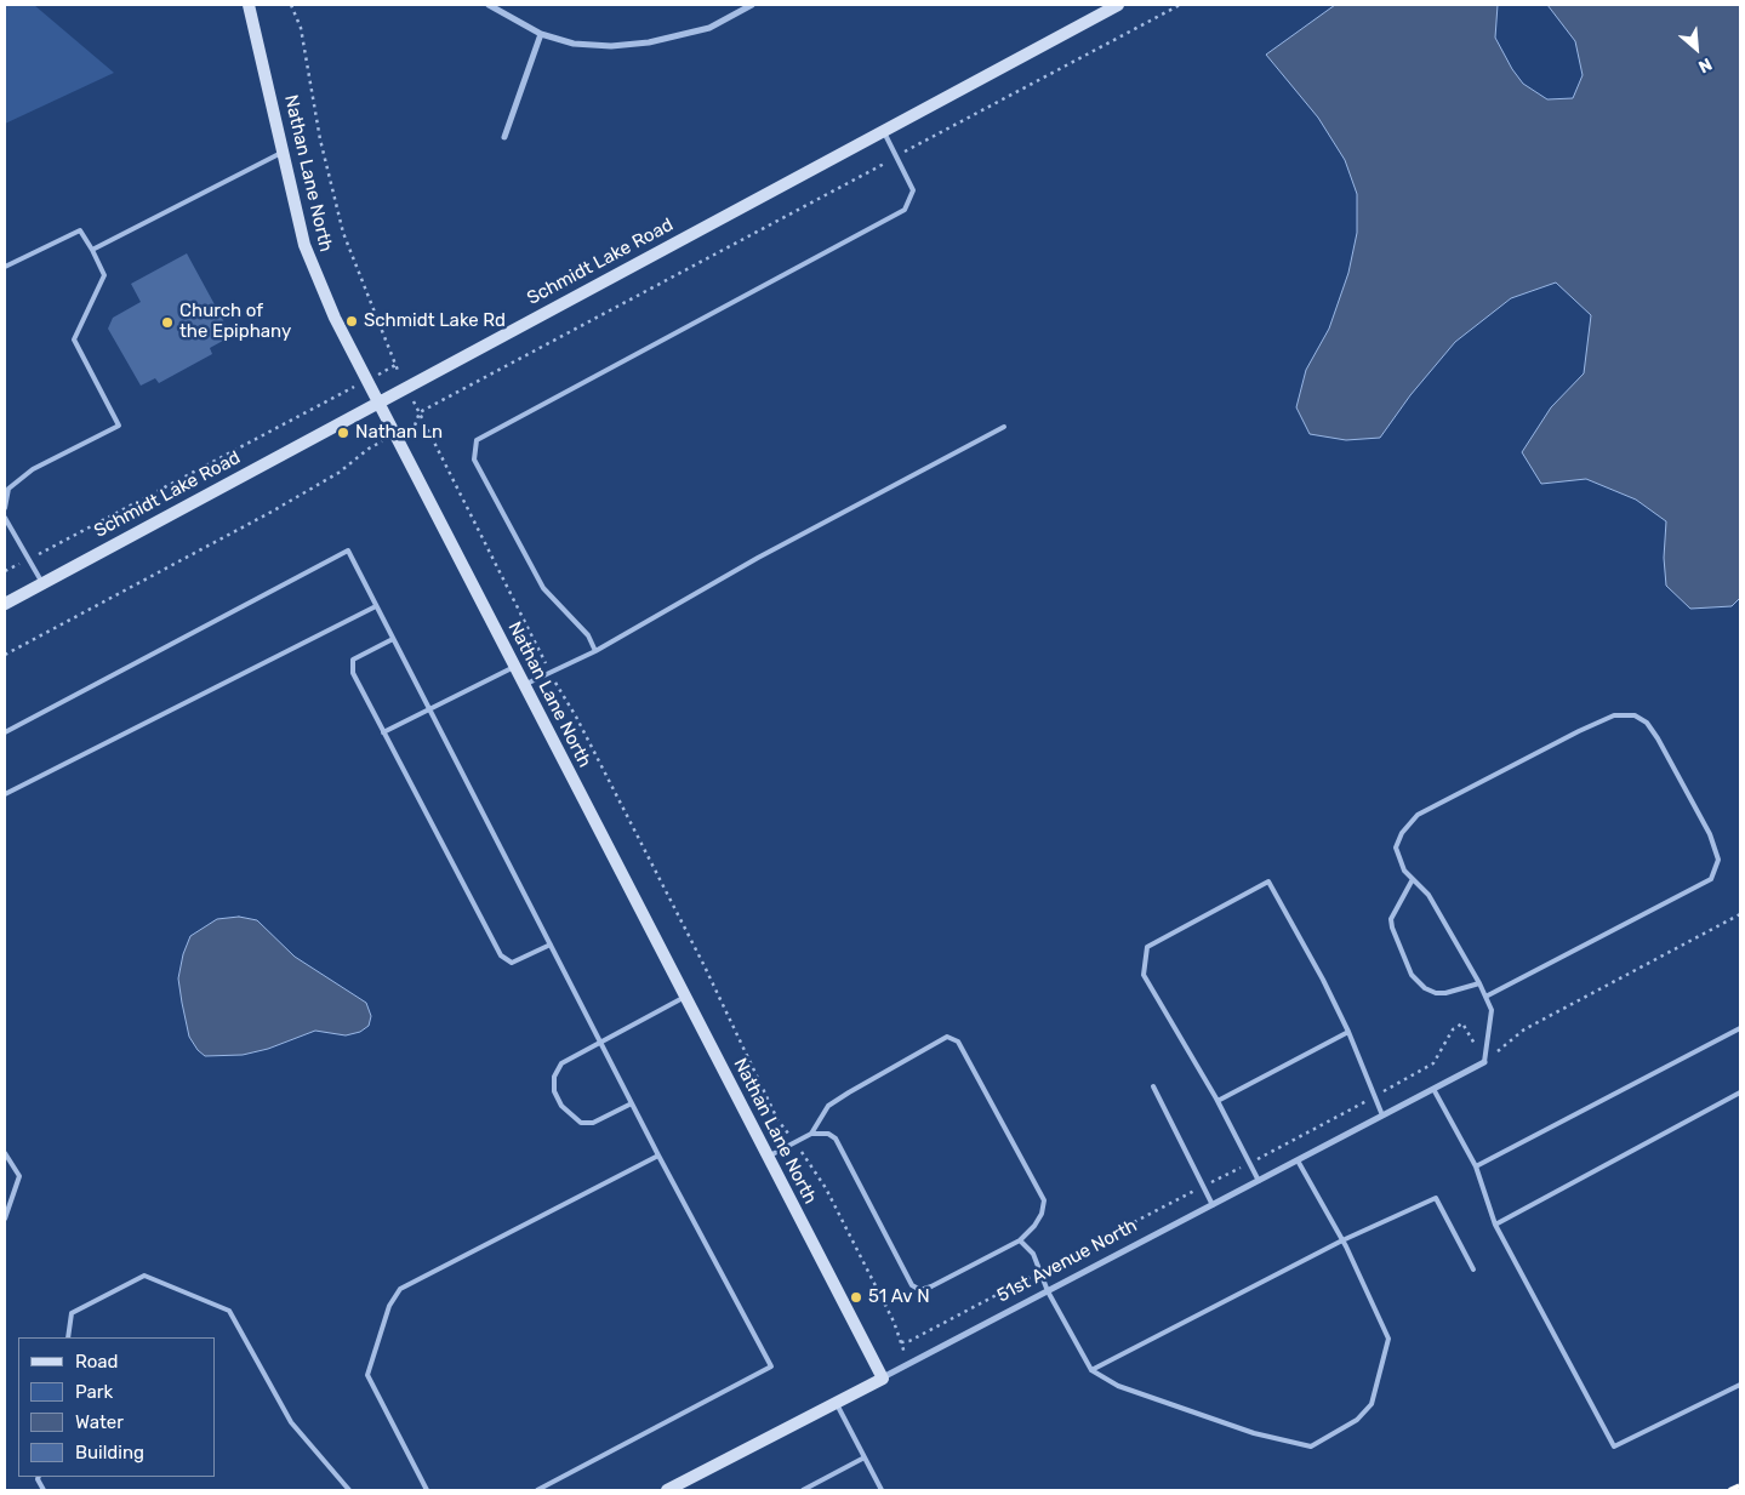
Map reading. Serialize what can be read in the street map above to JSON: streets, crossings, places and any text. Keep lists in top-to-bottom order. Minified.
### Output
{"streets":{"street":["Nathan Lane North","Schmidt Lake Road","51st Avenue North"]},"crossings":[["Nathan Lane North","Schmidt Lake Road"],["Nathan Lane North","51st Avenue North"]],"places":["Schmidt Lake Rd","Church of the Epiphany","Nathan Ln","51 Av N"],"legend":["Road","Park","Water","Building"],"north":"bottom right"}
